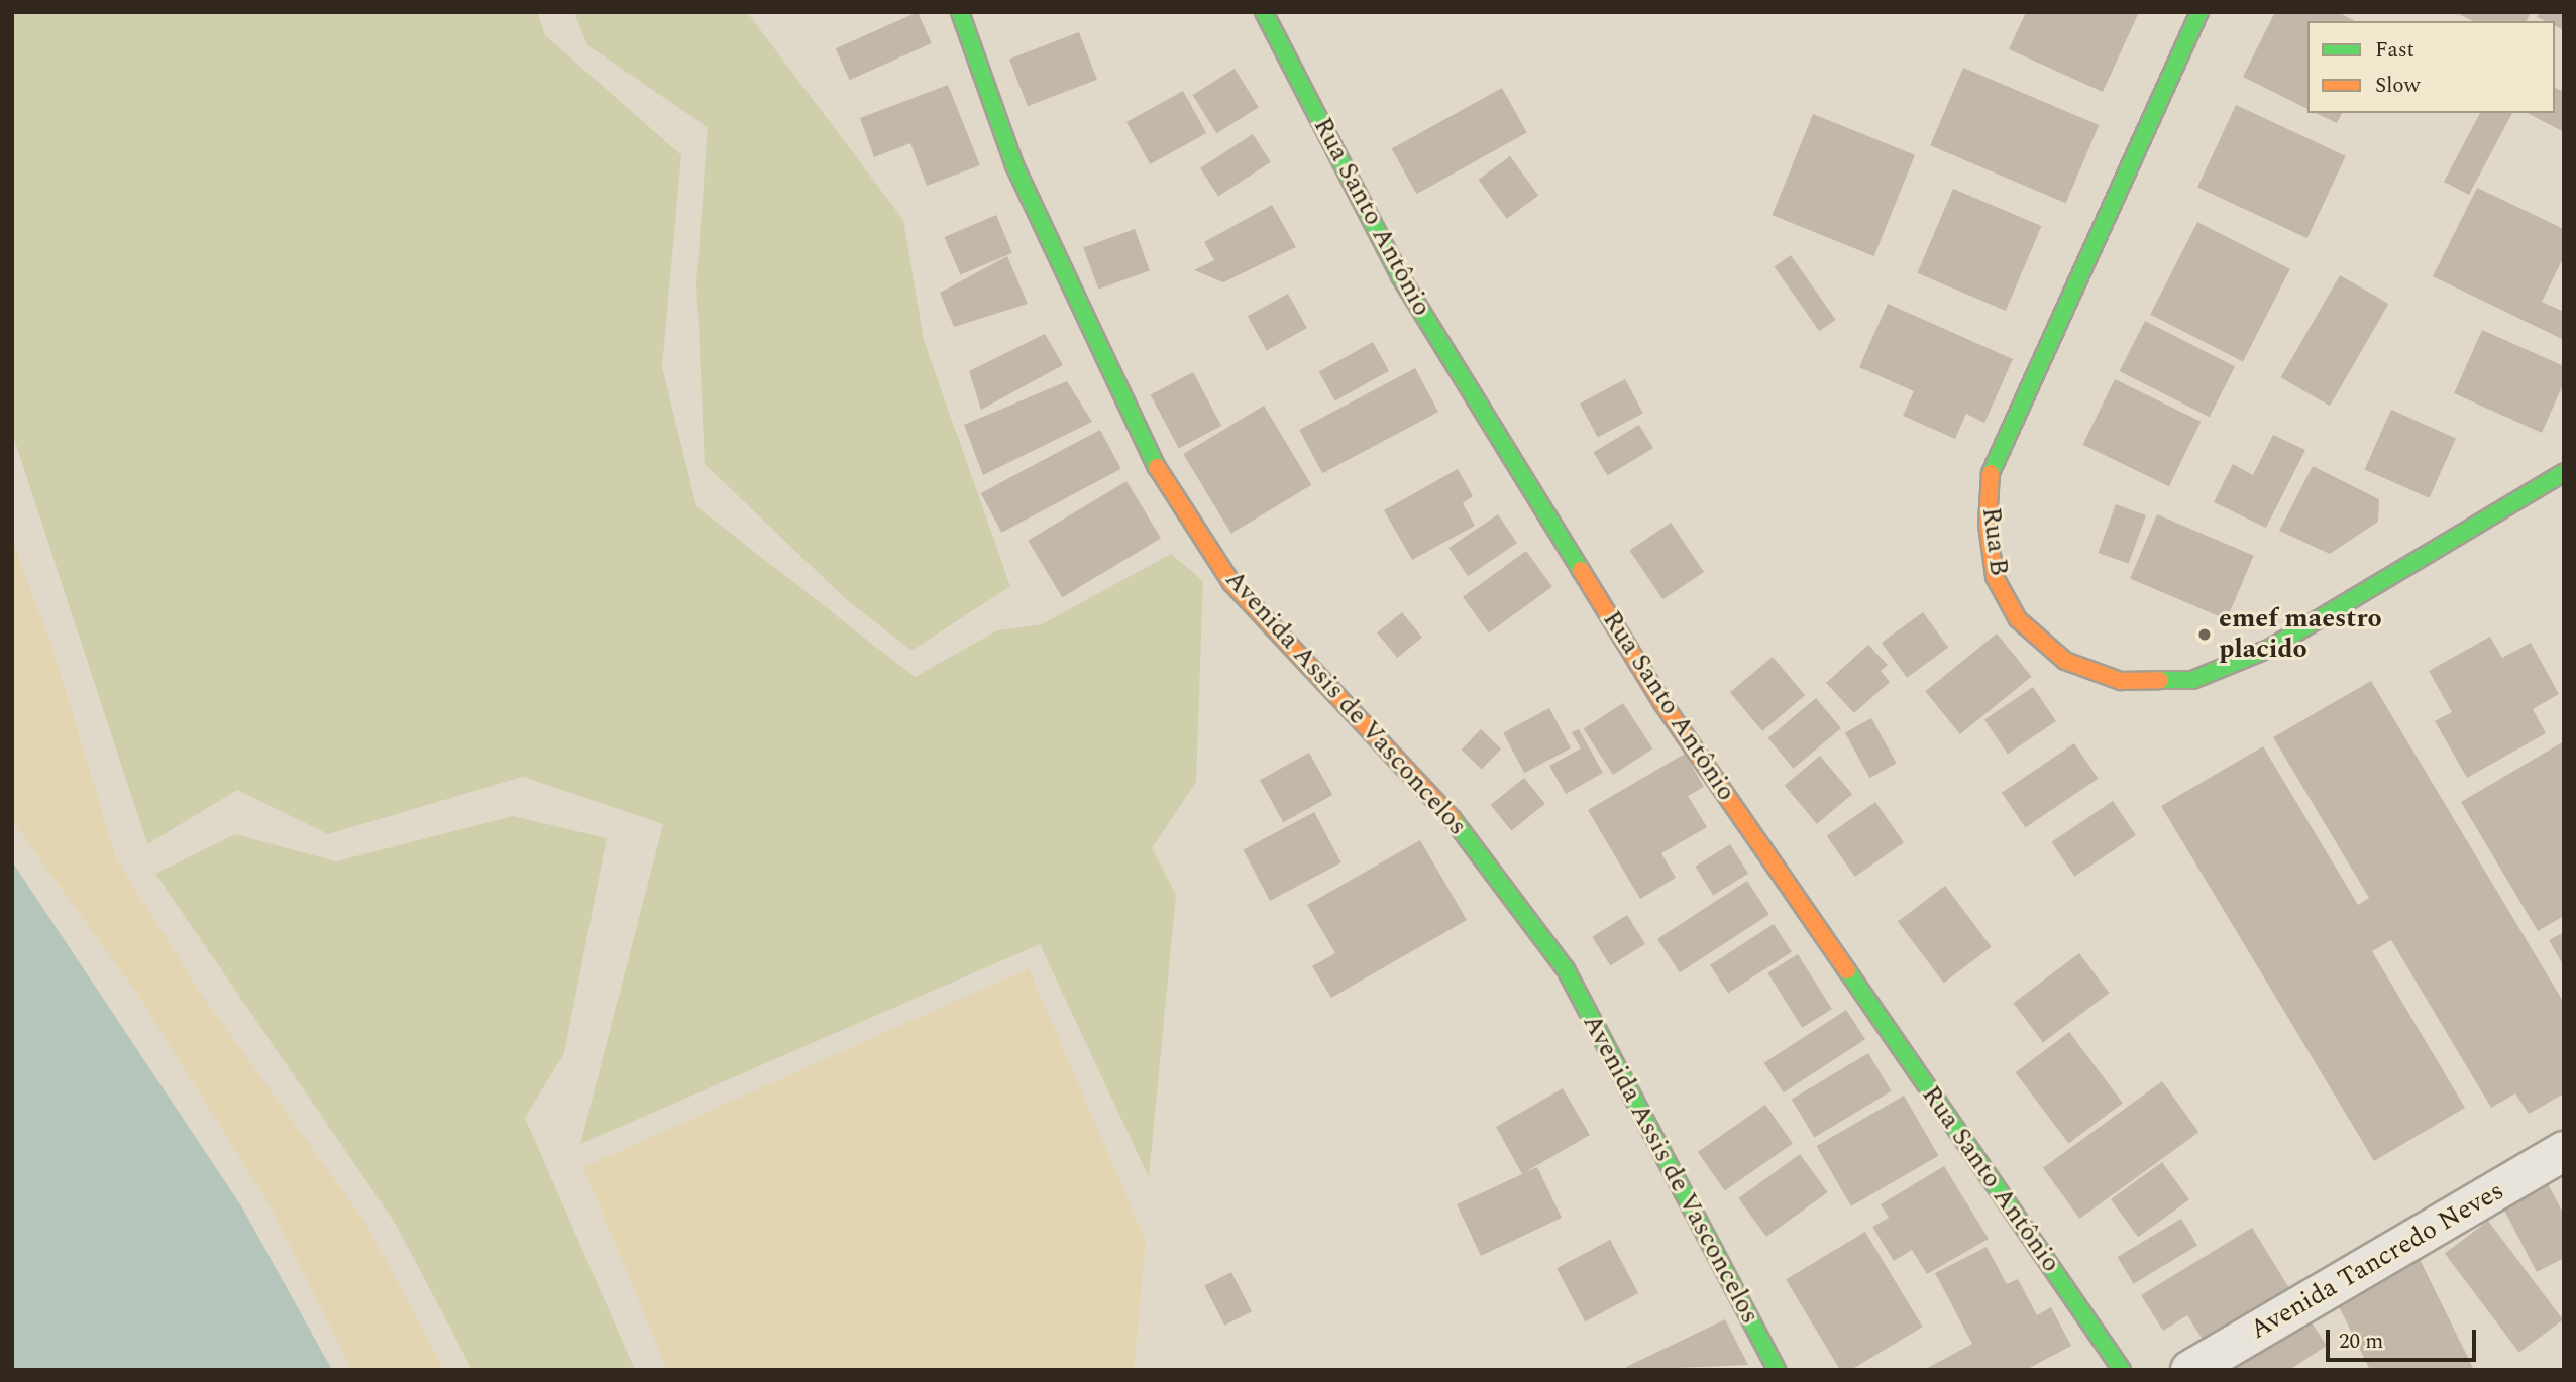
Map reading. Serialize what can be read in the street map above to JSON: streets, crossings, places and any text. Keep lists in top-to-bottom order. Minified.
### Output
{"streets":{"street":["Rua Santo Antônio","Rua B","Avenida Assis de Vasconcelos","Avenida Tancredo Neves"]},"places":["emef maestro placido"],"legend":["Fast","Slow"],"scale_bar":"20 m"}
